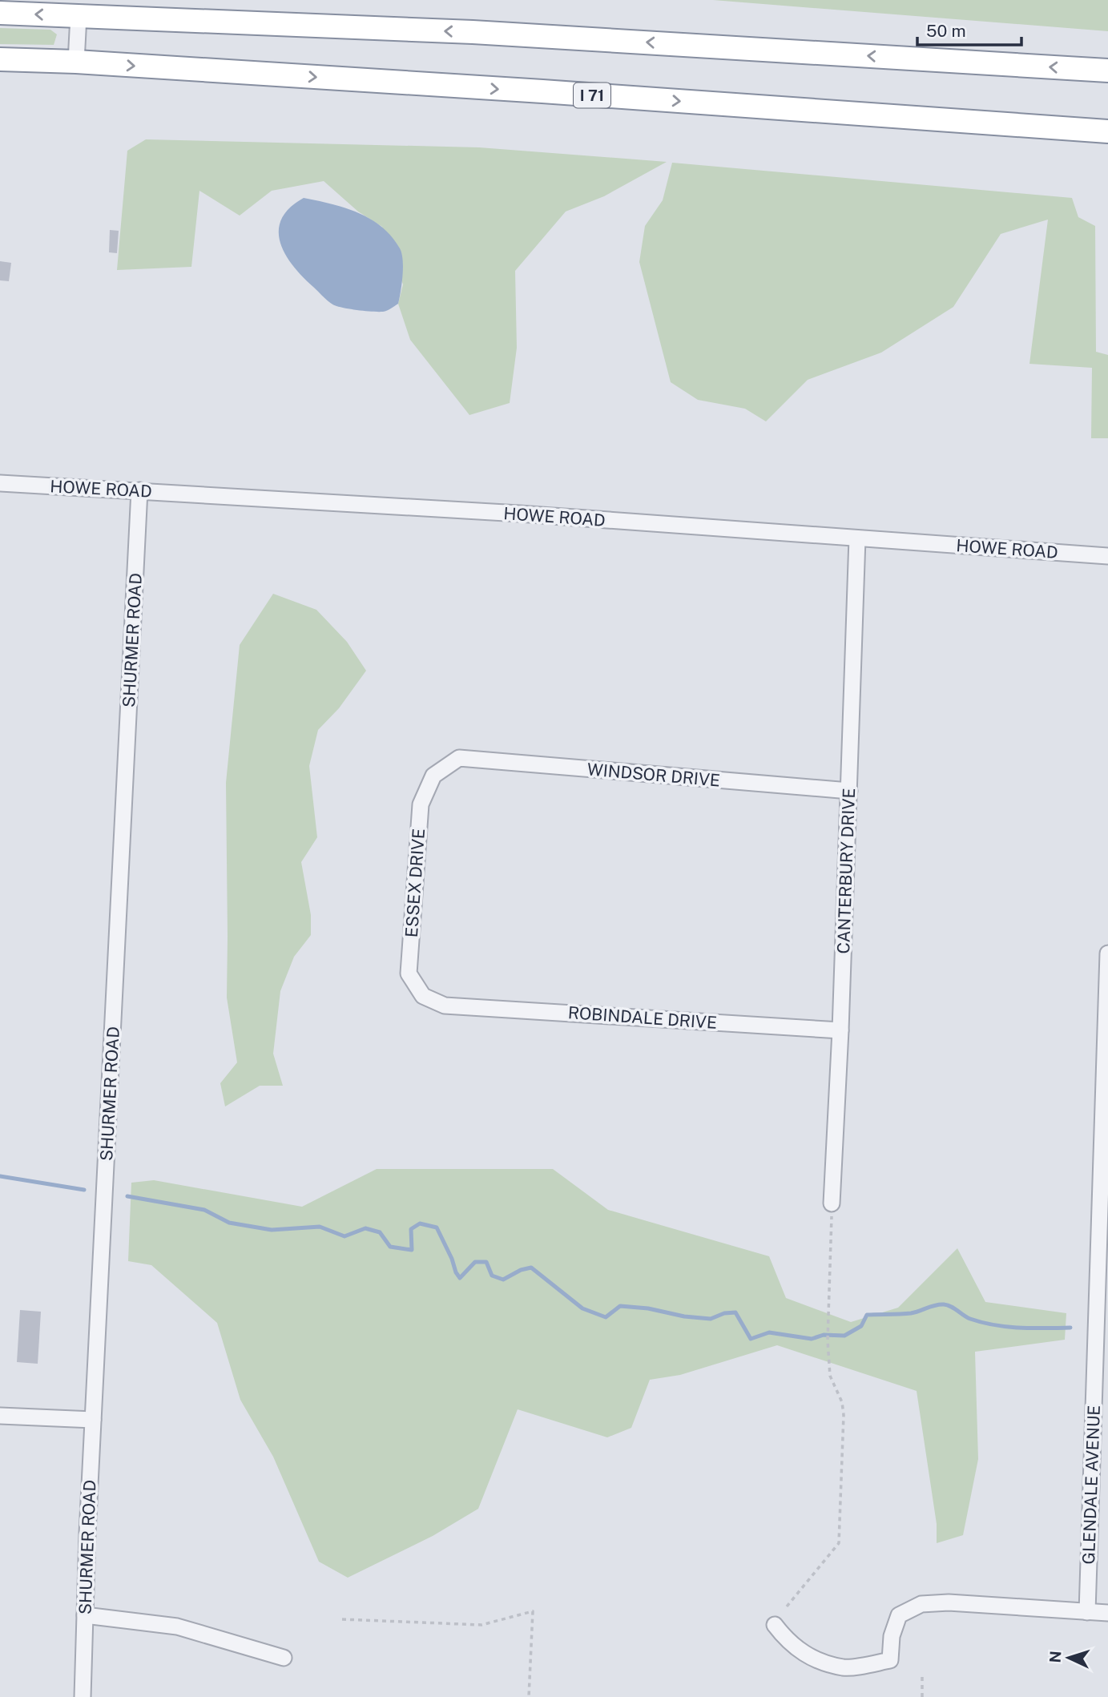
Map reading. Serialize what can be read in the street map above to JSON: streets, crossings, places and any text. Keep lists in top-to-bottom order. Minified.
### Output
{"streets":{"highway":["I 71"],"street":["HOWE ROAD","SHURMER ROAD","WINDSOR DRIVE","CANTERBURY DRIVE","ESSEX DRIVE","ROBINDALE DRIVE","GLENDALE AVENUE"]},"crossings":[["HOWE ROAD","SHURMER ROAD"],["HOWE ROAD","CANTERBURY DRIVE"],["WINDSOR DRIVE","CANTERBURY DRIVE"],["WINDSOR DRIVE","ESSEX DRIVE"],["CANTERBURY DRIVE","ROBINDALE DRIVE"],["ESSEX DRIVE","ROBINDALE DRIVE"]],"scale_bar":"50 m","north":"left"}
